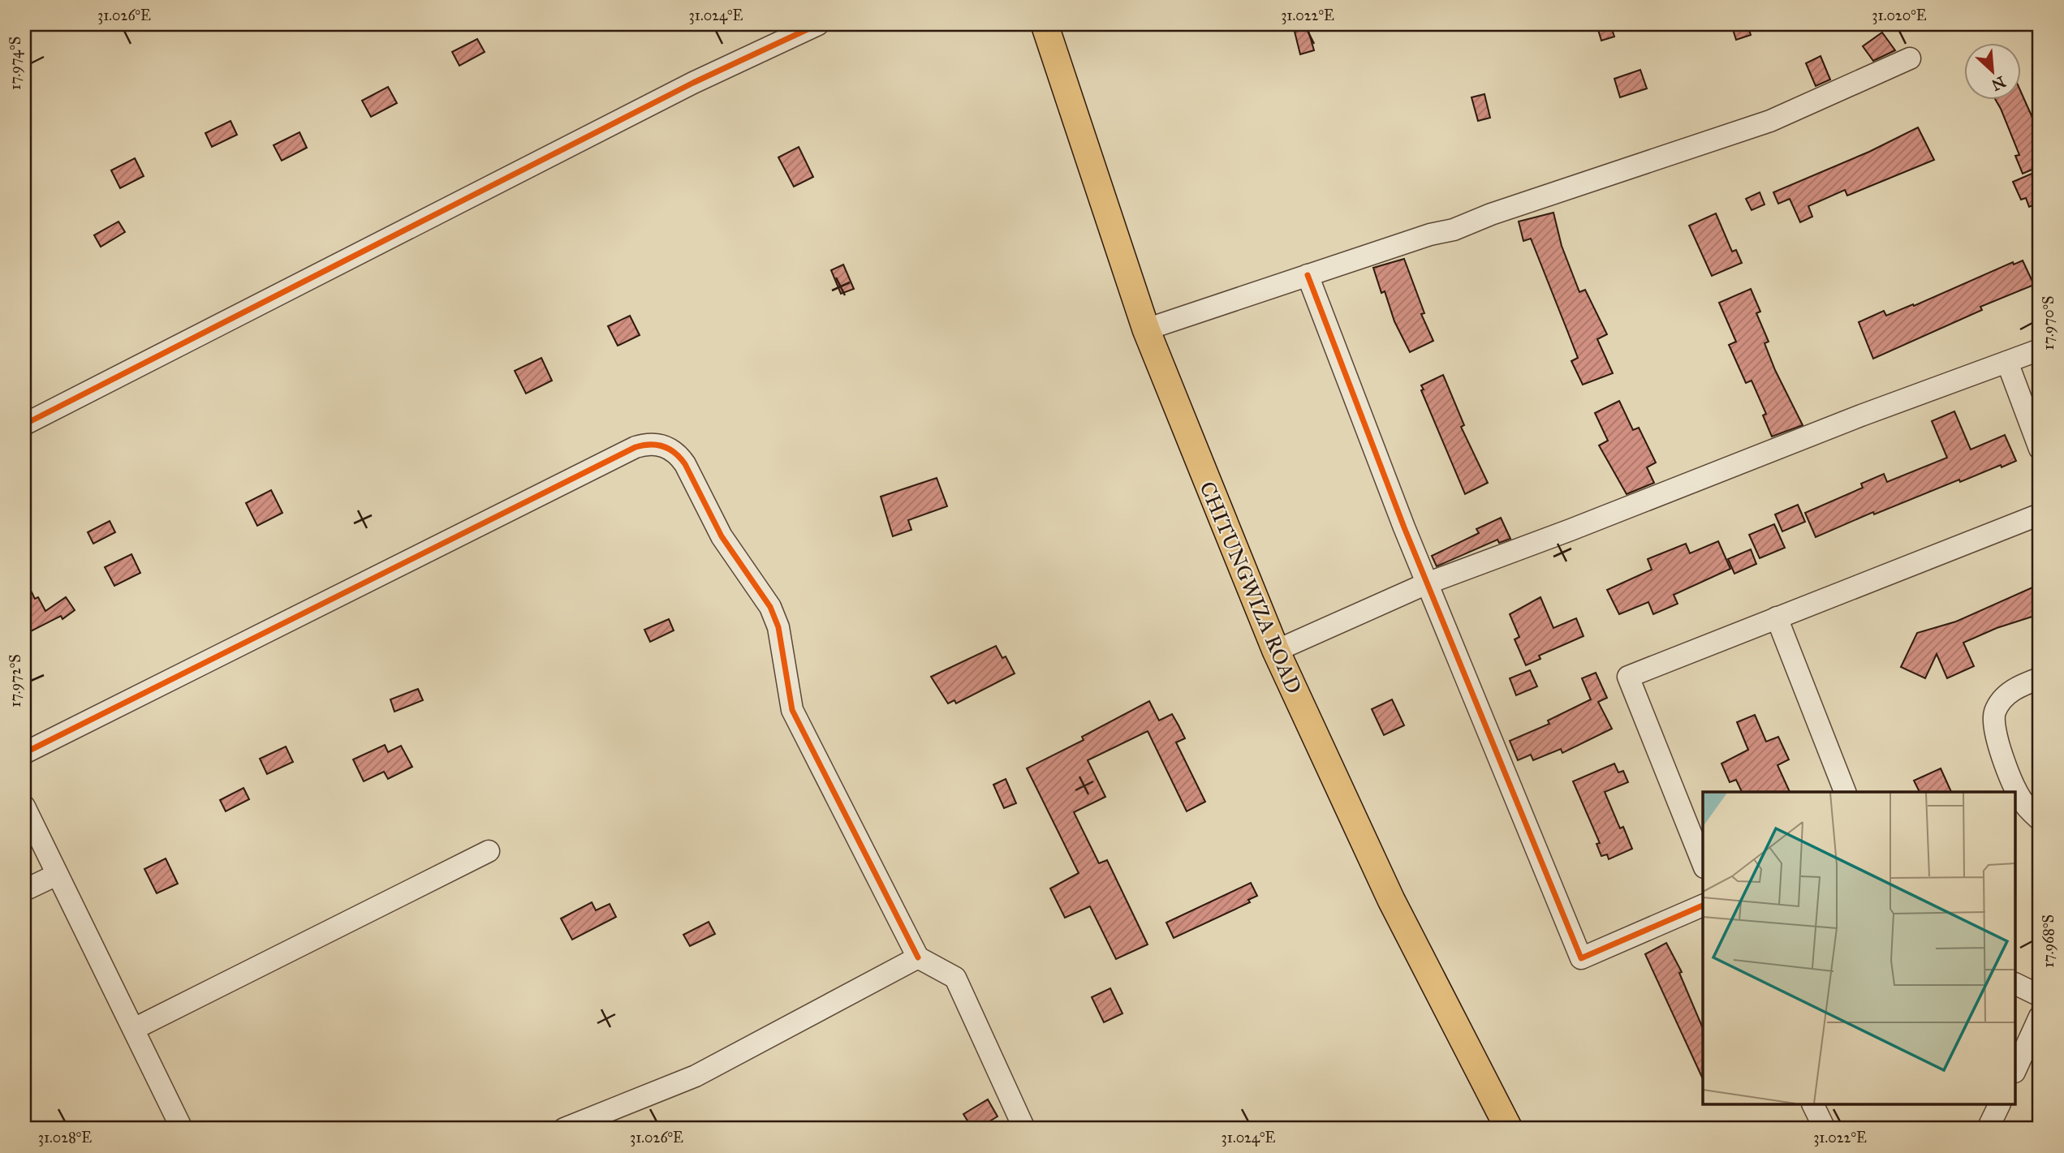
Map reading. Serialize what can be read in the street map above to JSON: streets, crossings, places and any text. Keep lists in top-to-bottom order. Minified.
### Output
{"streets":{"main road":["CHITUNGWIZA ROAD"]},"north":"bottom right","coordinates":["31.026°E","31.024°E","31.022°E","31.020°E","17.974°S","17.970°S","17.972°S","17.968°S","31.028°E"]}
